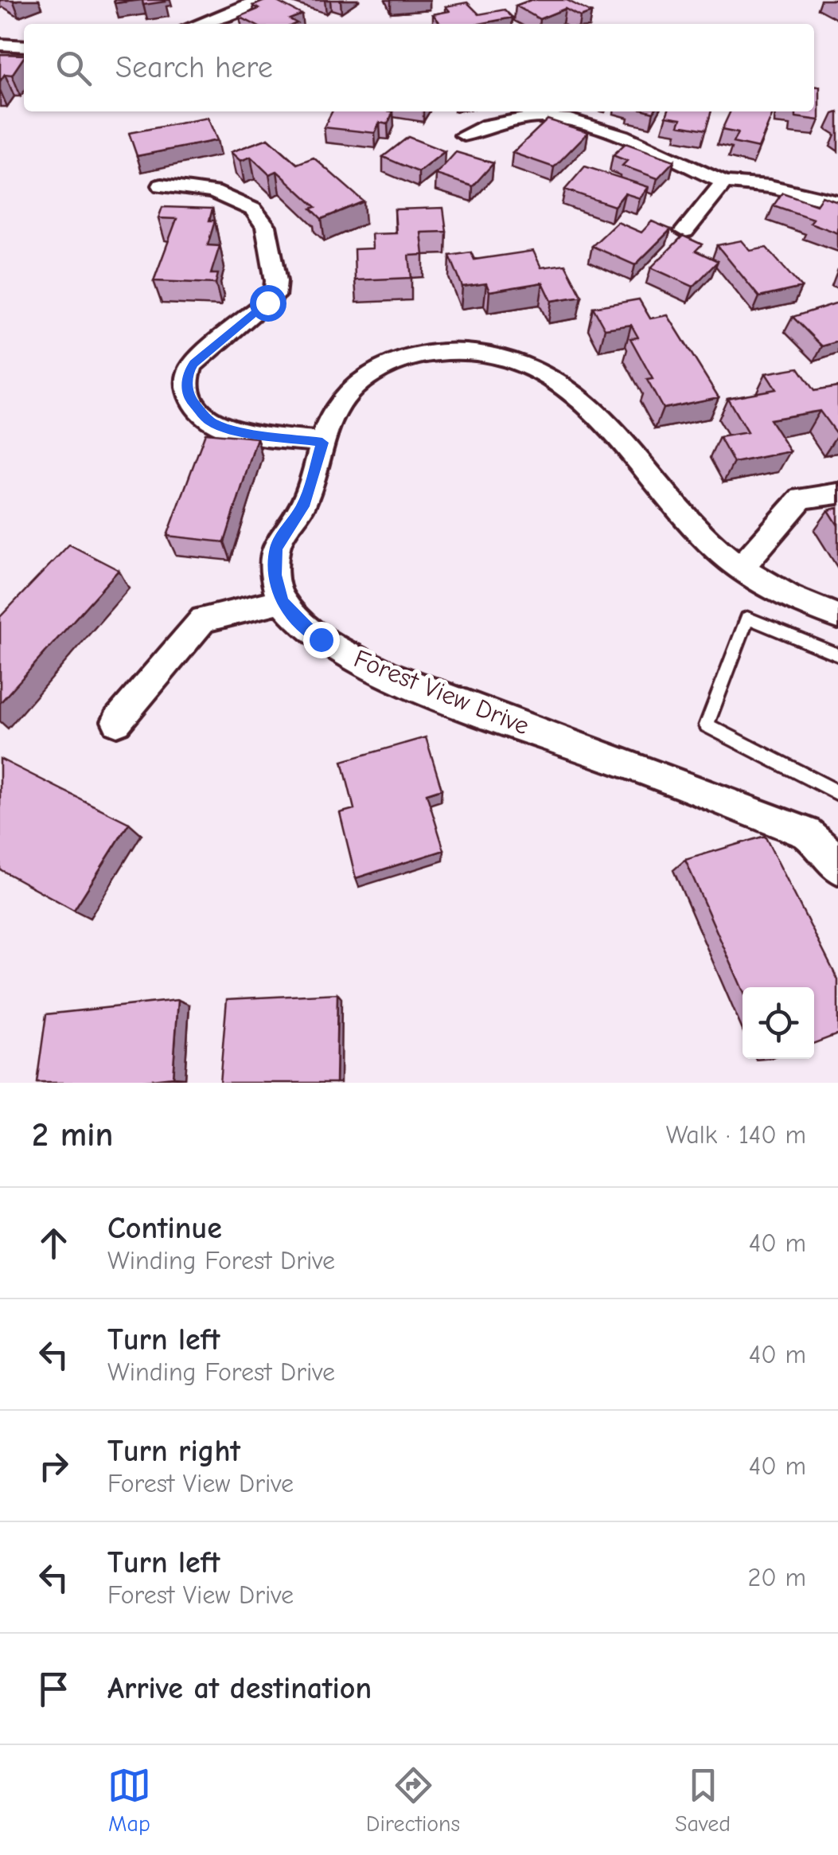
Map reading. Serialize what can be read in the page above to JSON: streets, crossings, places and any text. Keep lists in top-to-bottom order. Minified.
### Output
{"streets":{"street":["Forest View Drive"]},"page":{"search":"Search here","heading":["2 min","Walk · 140 m"],"list":[["Continue","Winding Forest Drive","40 m"],["Turn left","Winding Forest Drive","40 m"],["Turn right","Forest View Drive","40 m"],["Turn left","Forest View Drive","20 m"],"Arrive at destination"],"nav":["Map","Directions","Saved"]}}
